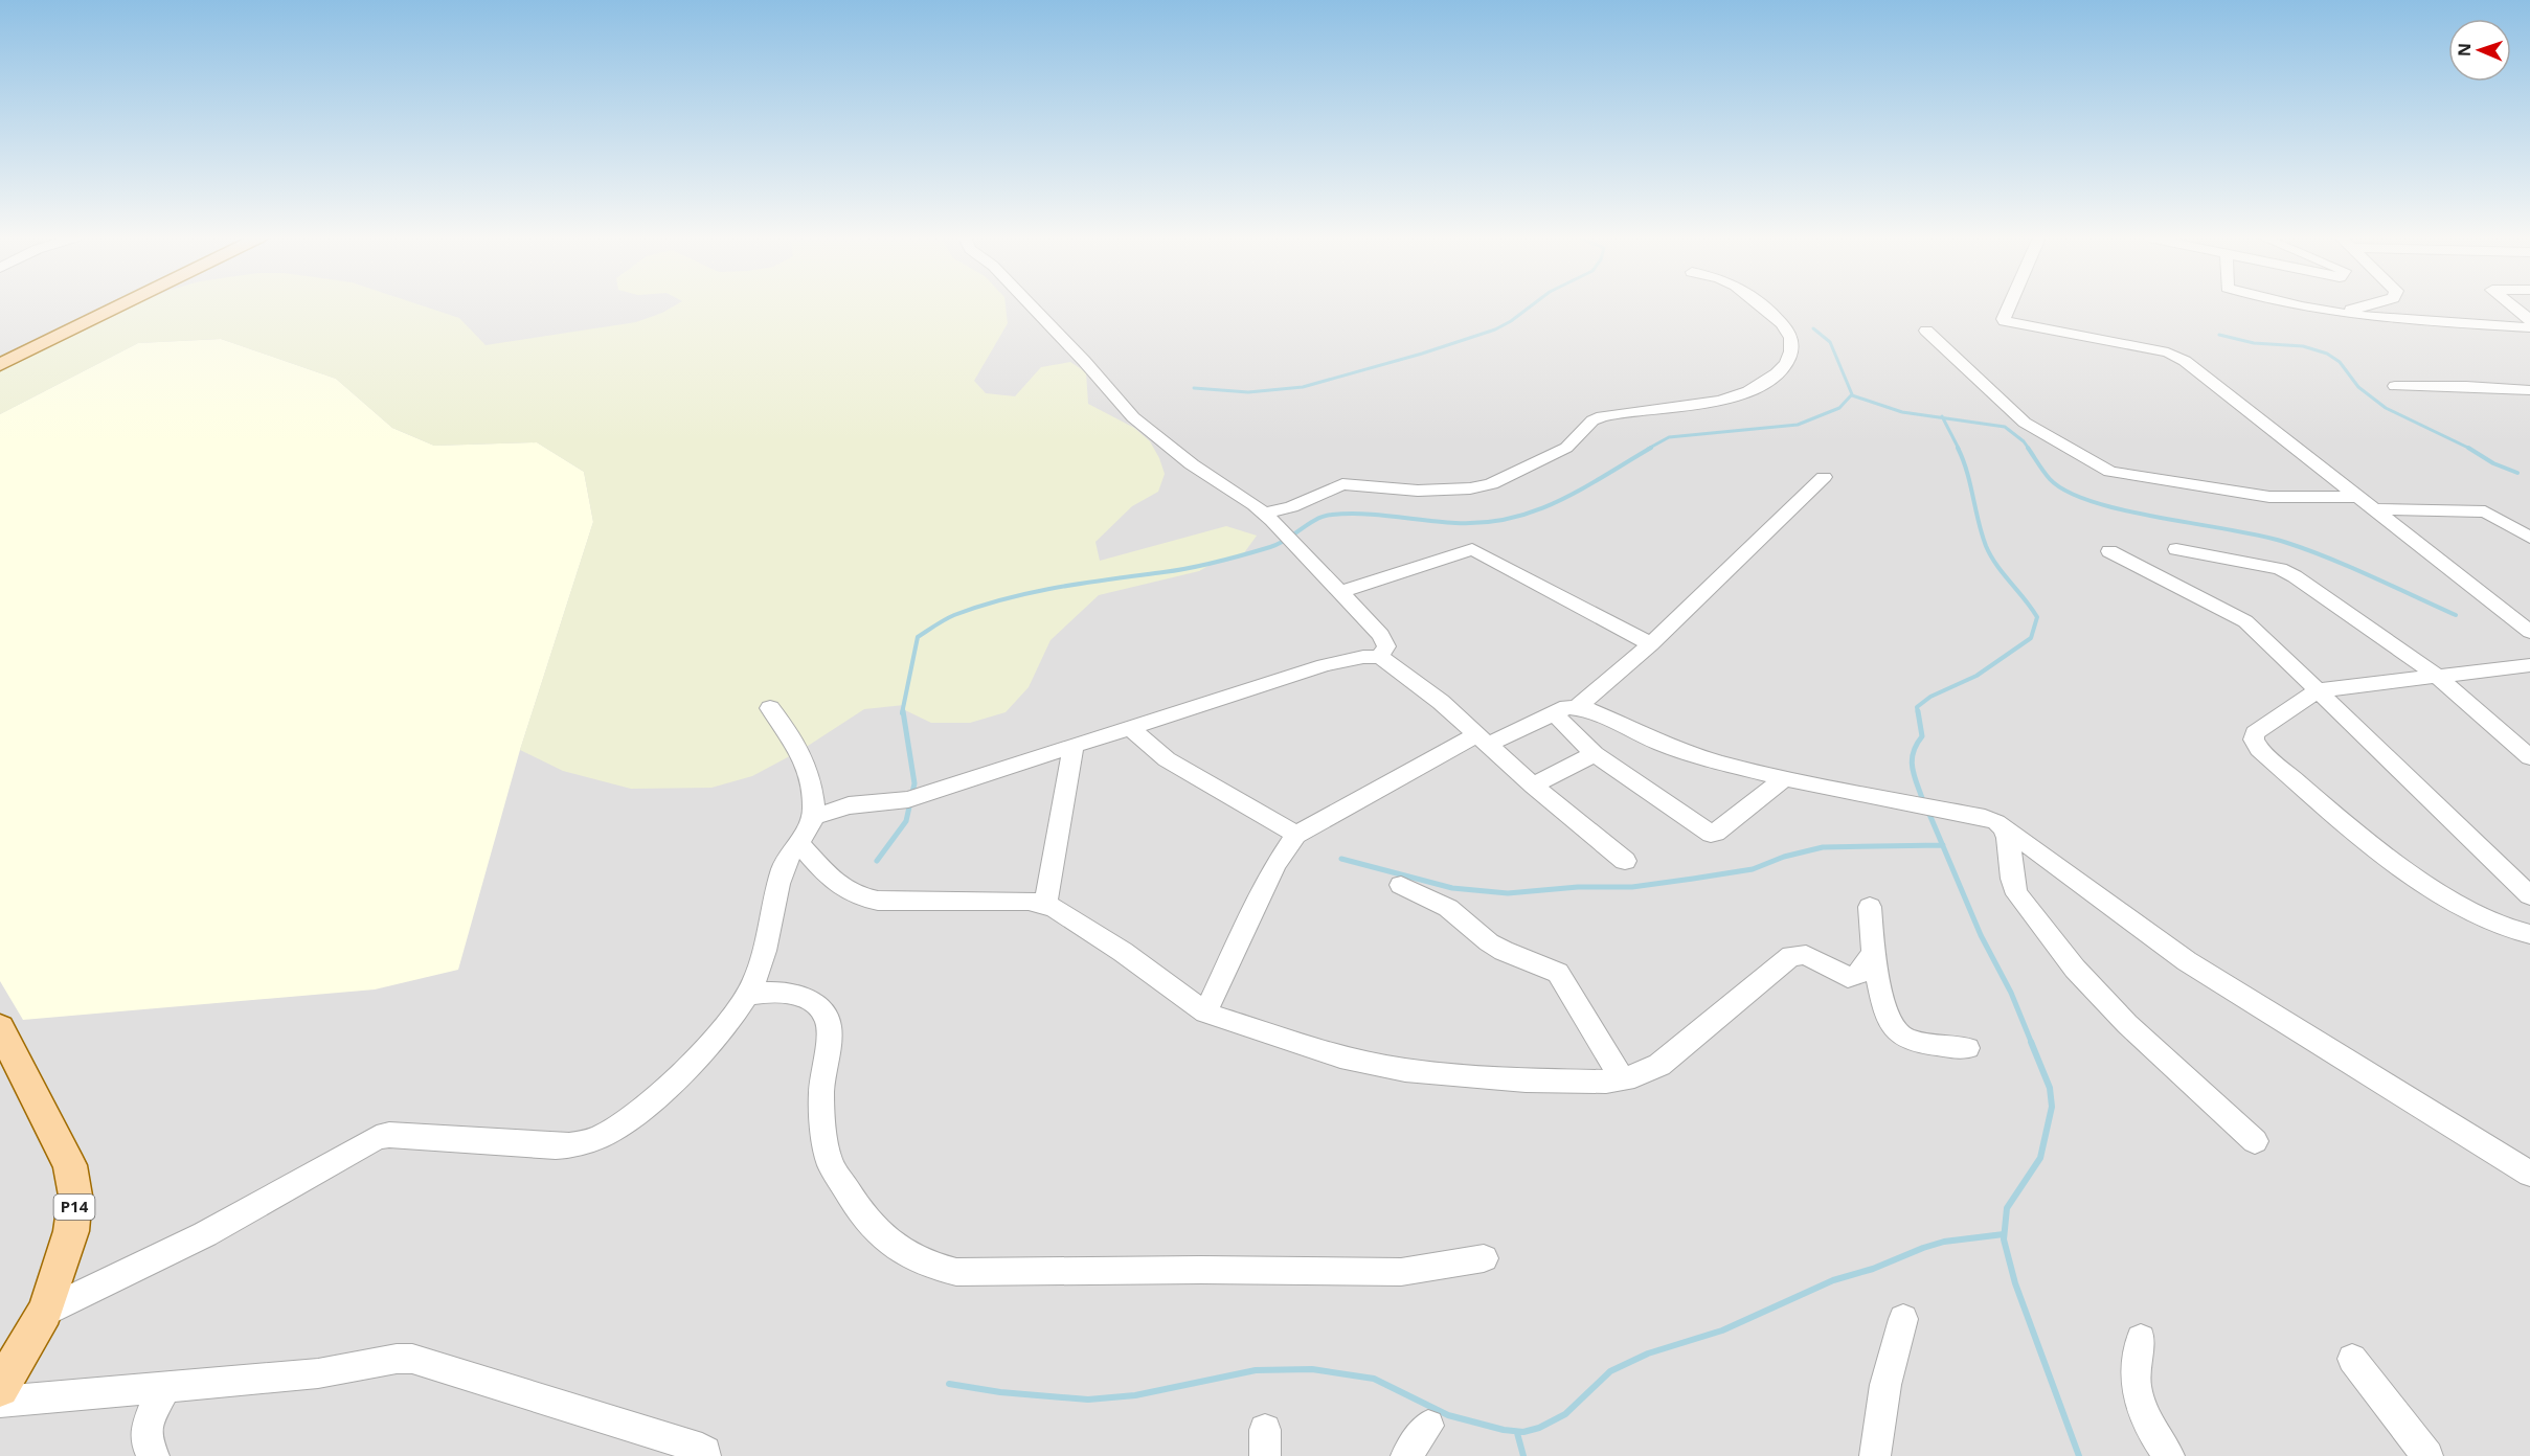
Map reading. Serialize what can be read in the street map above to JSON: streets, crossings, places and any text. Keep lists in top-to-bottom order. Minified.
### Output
{"streets":{"main road":["P14"]},"north":"left"}
